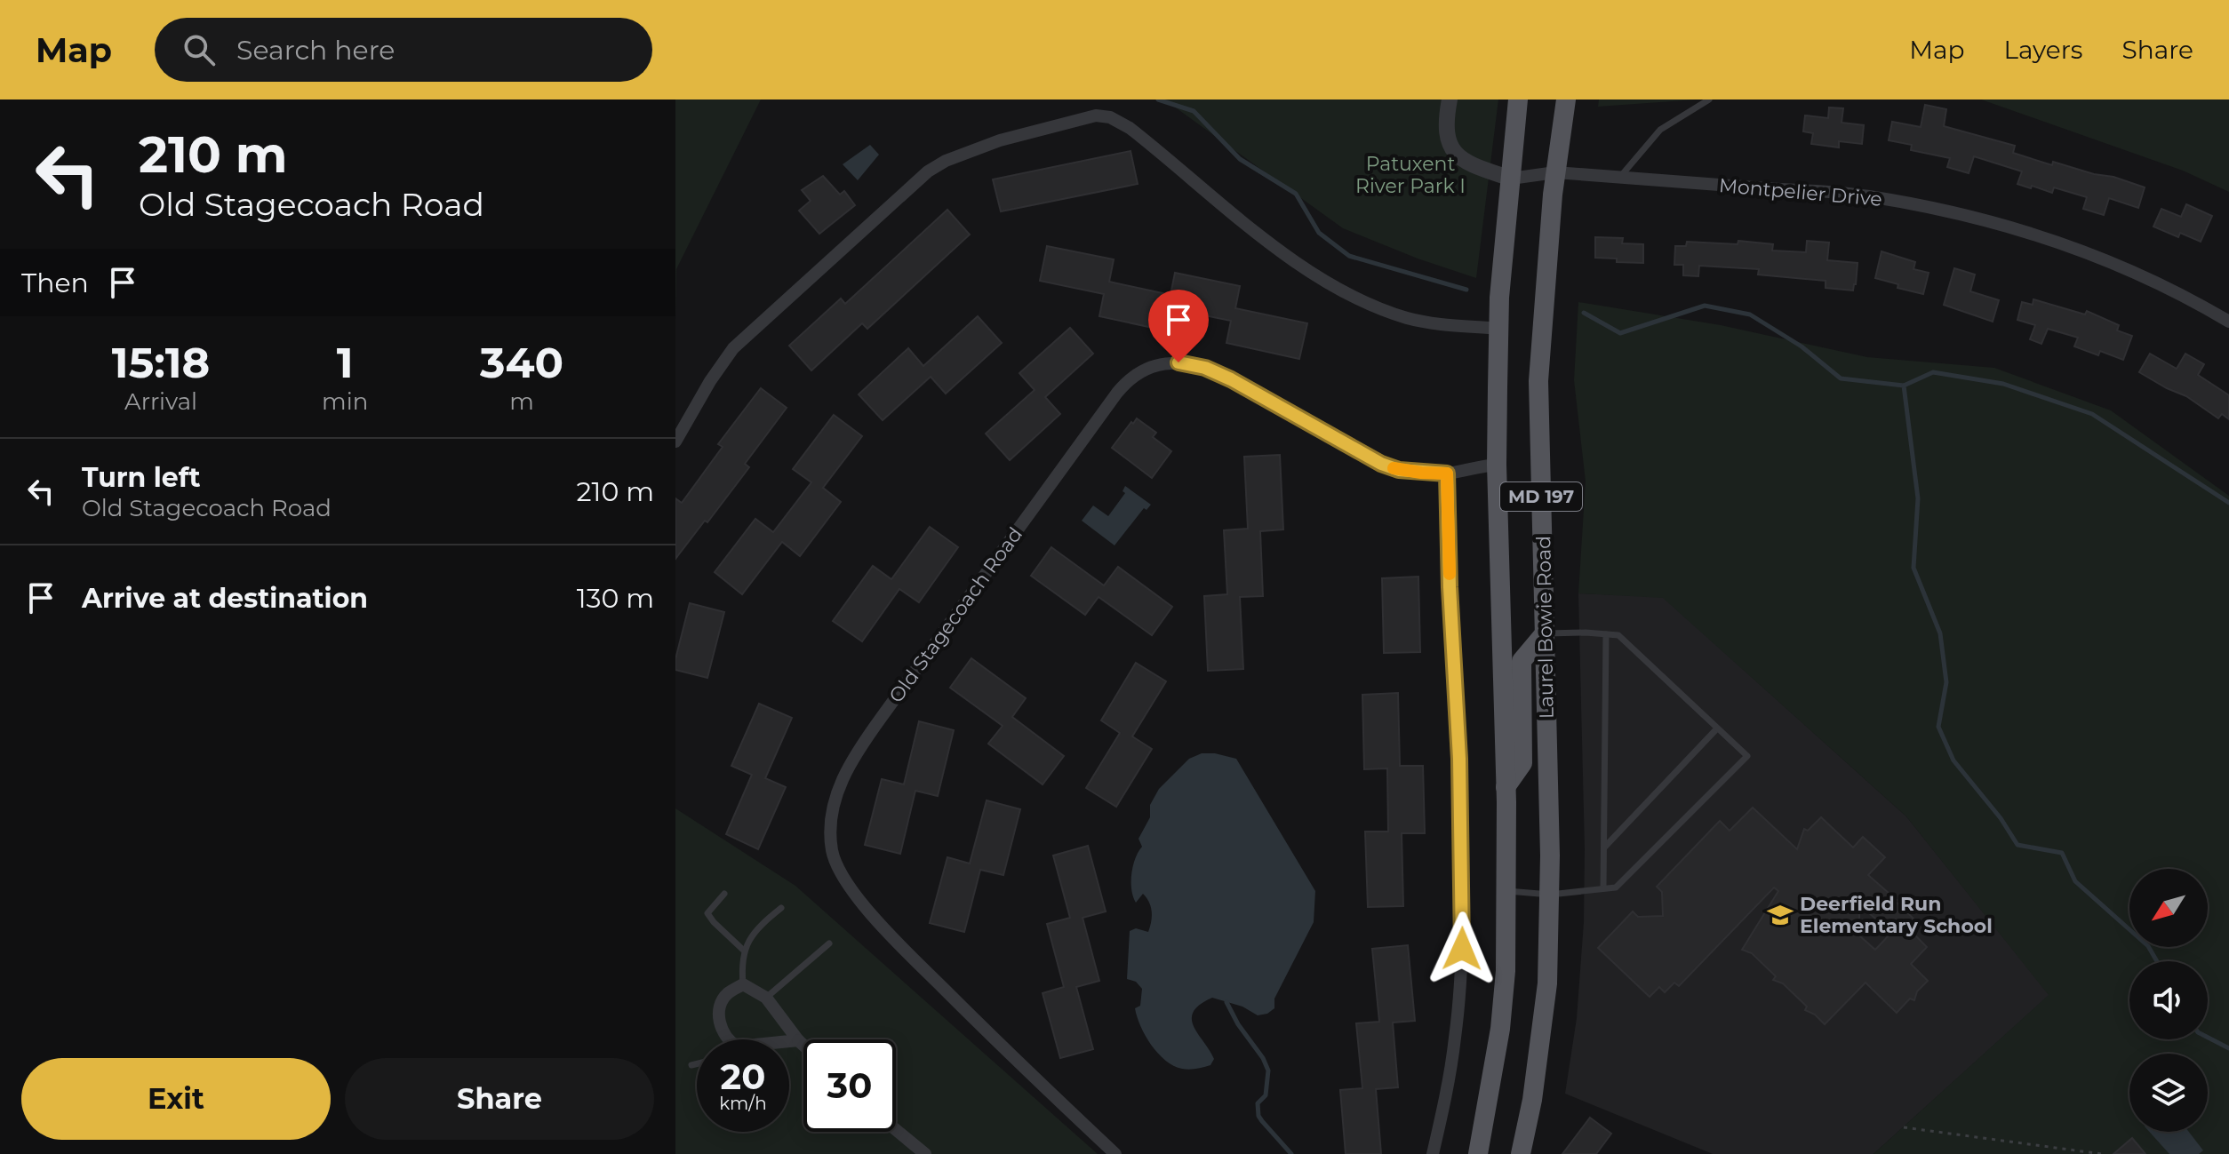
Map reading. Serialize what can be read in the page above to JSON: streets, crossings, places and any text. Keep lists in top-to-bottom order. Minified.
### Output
{"streets":{"main road":["MD 197","Laurel Bowie Road"],"street":["Montpelier Drive","Old Stagecoach Road"]},"crossings":[["Montpelier Drive","MD 197"],["Montpelier Drive","Laurel Bowie Road"],["MD 197","Old Stagecoach Road"]],"parks":["Patuxent River Park I"],"places":{"school or university":["Deerfield Run Elementary School"]},"north":"bottom left","page":{"header":"Map","search":"Search here","nav":["Map","Layers","Share"],"turn":["210 m","Old Stagecoach Road"],"then":"Then","eta":["15:18","Arrival","1","min","340","m"],"list":[{"name":"Turn left","note":"Old Stagecoach Road","value":"210 m"},{"name":"Arrive at destination","value":"130 m"}],"speed":"20 km/h","limit":"30","buttons":["Exit","Share"]}}
